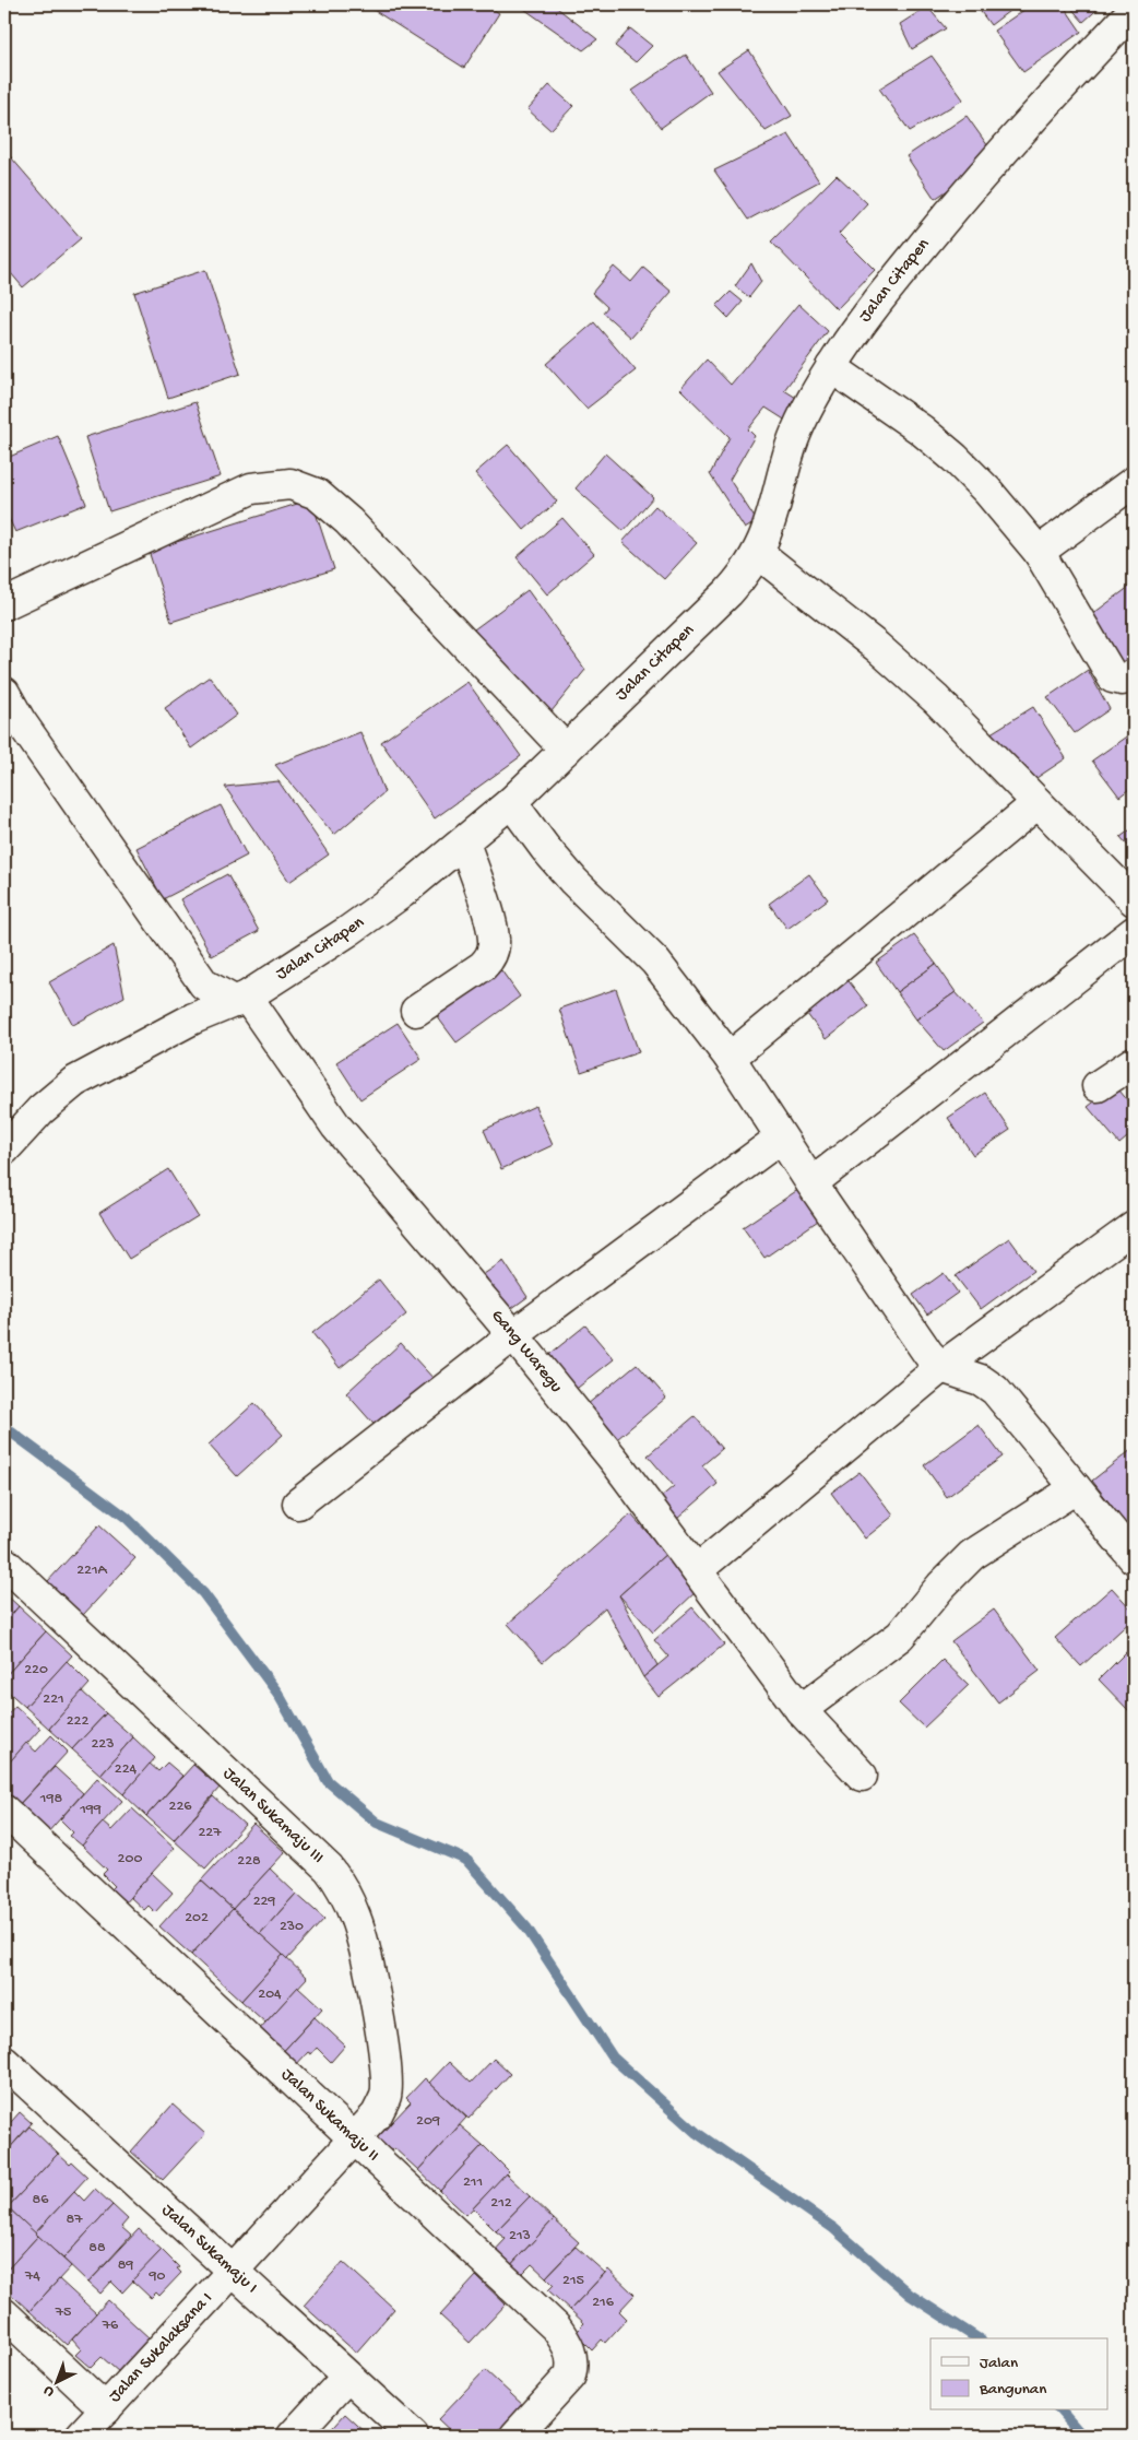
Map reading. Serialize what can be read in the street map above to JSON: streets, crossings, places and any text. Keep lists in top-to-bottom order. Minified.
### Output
{"streets":{"street":["Jalan Citapen","Gang Waregu","Jalan Sukamaju III","Jalan Sukamaju II","Jalan Sukamaju I","Jalan Sukalaksana I"]},"crossings":[["Jalan Citapen","Gang Waregu"],["Jalan Sukamaju III","Jalan Sukamaju II"],["Jalan Sukamaju III","Jalan Sukalaksana I"],["Jalan Sukamaju II","Jalan Sukalaksana I"],["Jalan Sukamaju I","Jalan Sukalaksana I"]],"house_numbers":["221A","220","221","222","223","224","198","226","199","227","200","228","229","202","230","204","209","211","86","212","87","213","88","89","74","90","215","216","75","76"],"legend":["Jalan","Bangunan"],"north":"bottom left"}
